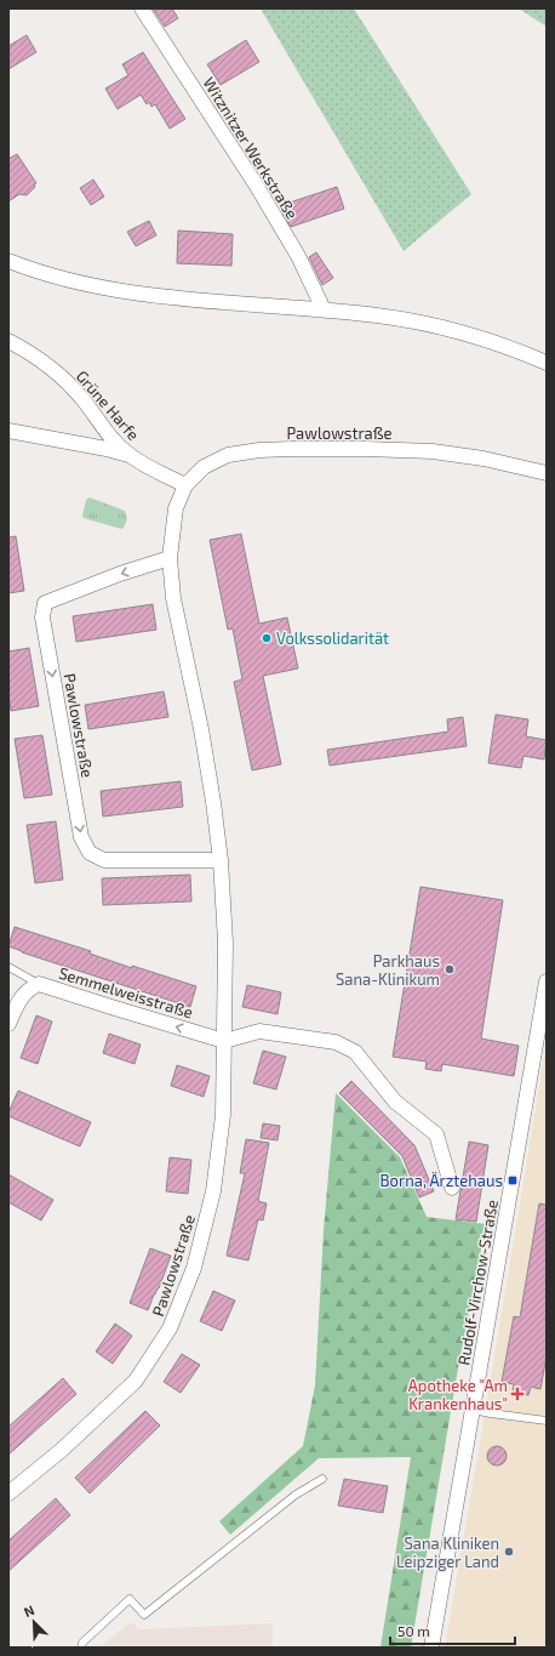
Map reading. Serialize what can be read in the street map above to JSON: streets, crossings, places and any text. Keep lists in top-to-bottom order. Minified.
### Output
{"streets":{"street":["Witznitzer Werkstraße","Grüne Harfe","Pawlowstraße","Semmelweisstraße","Rudolf-Virchow-Straße"]},"crossings":[["Grüne Harfe","Pawlowstraße"],["Pawlowstraße","Semmelweisstraße"]],"one_way":["Semmelweisstraße"],"places":{"other":["Volkssolidarität","Parkhaus Sana-Klinikum","Sana Kliniken Leipziger Land"],"transit":["Borna, Ärztehaus"],"health":["Apotheke \"Am Krankenhaus\""]},"scale_bar":"50 m","north":"top left"}
